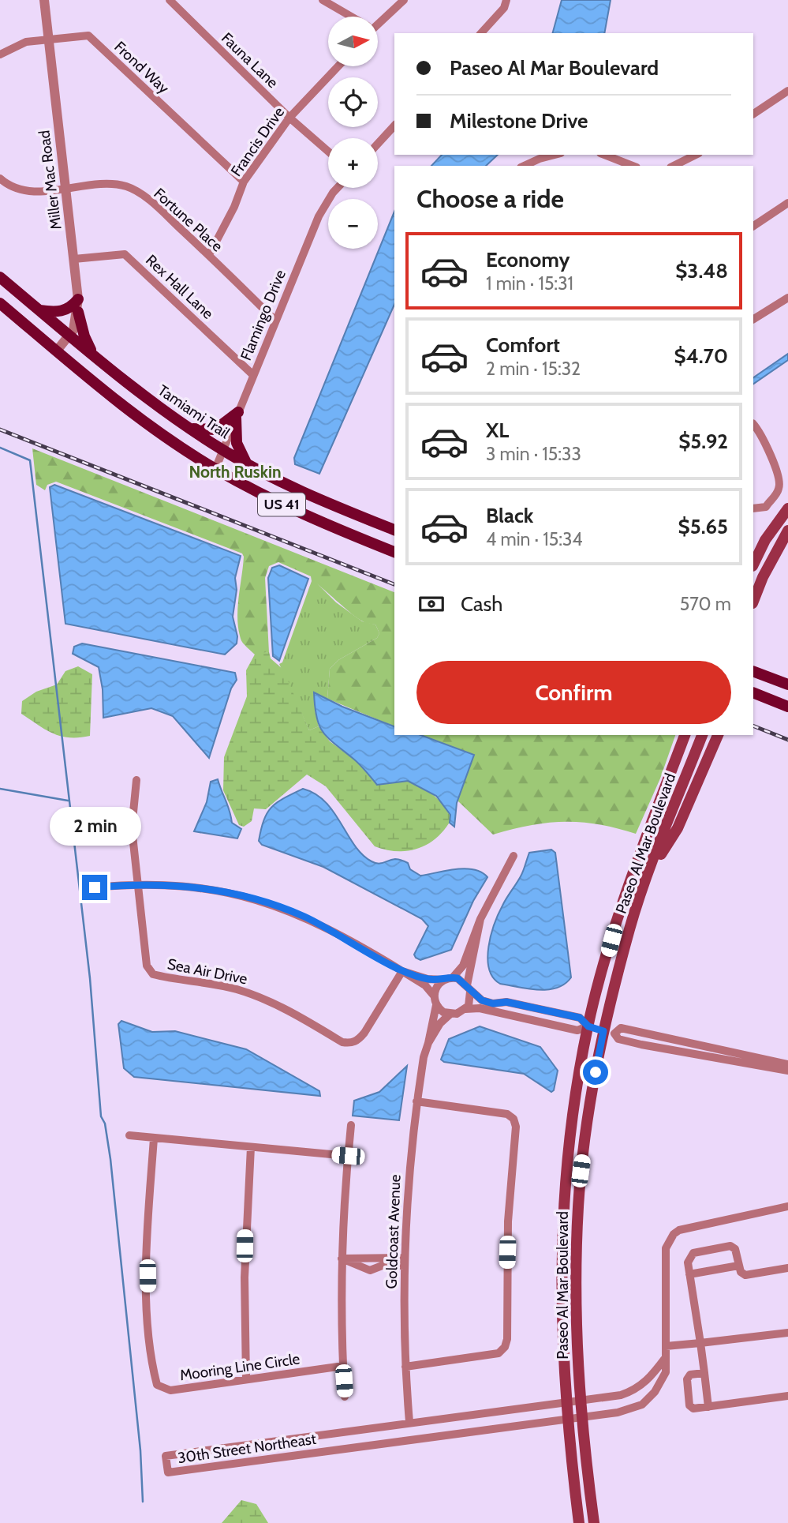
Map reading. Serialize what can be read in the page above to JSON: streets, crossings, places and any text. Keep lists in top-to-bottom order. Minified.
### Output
{"streets":{"main road":["Tamiami Trail","US 41","Paseo Al Mar Boulevard"],"street":["Fauna Lane","Frond Way","Francis Drive","Miller Mac Road","Fortune Place","Rex Hall Lane","Flamingo Drive","Sea Air Drive","Goldcoast Avenue","Mooring Line Circle","30th Street Northeast"]},"crossings":[["Fauna Lane","Francis Drive"],["Frond Way","Francis Drive"],["Frond Way","Miller Mac Road"],["Francis Drive","Fortune Place"],["Miller Mac Road","Fortune Place"],["Miller Mac Road","Rex Hall Lane"],["Miller Mac Road","Tamiami Trail"],["Miller Mac Road","US 41"],["Fortune Place","Flamingo Drive"],["Rex Hall Lane","Flamingo Drive"],["Flamingo Drive","Tamiami Trail"],["Flamingo Drive","US 41"],["Paseo Al Mar Boulevard","30th Street Northeast"],["Goldcoast Avenue","30th Street Northeast"]],"districts":["North Ruskin"],"north":"right","page":{"map_buttons":["+","−"],"banner":["Paseo Al Mar Boulevard","Milestone Drive"],"heading":"Choose a ride","list":[{"name":"Economy","note":"1 min · 15:31","value":"$3.48"},{"name":"Comfort","note":"2 min · 15:32","value":"$4.70"},{"name":"XL","note":"3 min · 15:33","value":"$5.92"},{"name":"Black","note":"4 min · 15:34","value":"$5.65"}],"pay":["Cash","570 m"],"buttons":"Confirm","bubble":"2 min"}}
